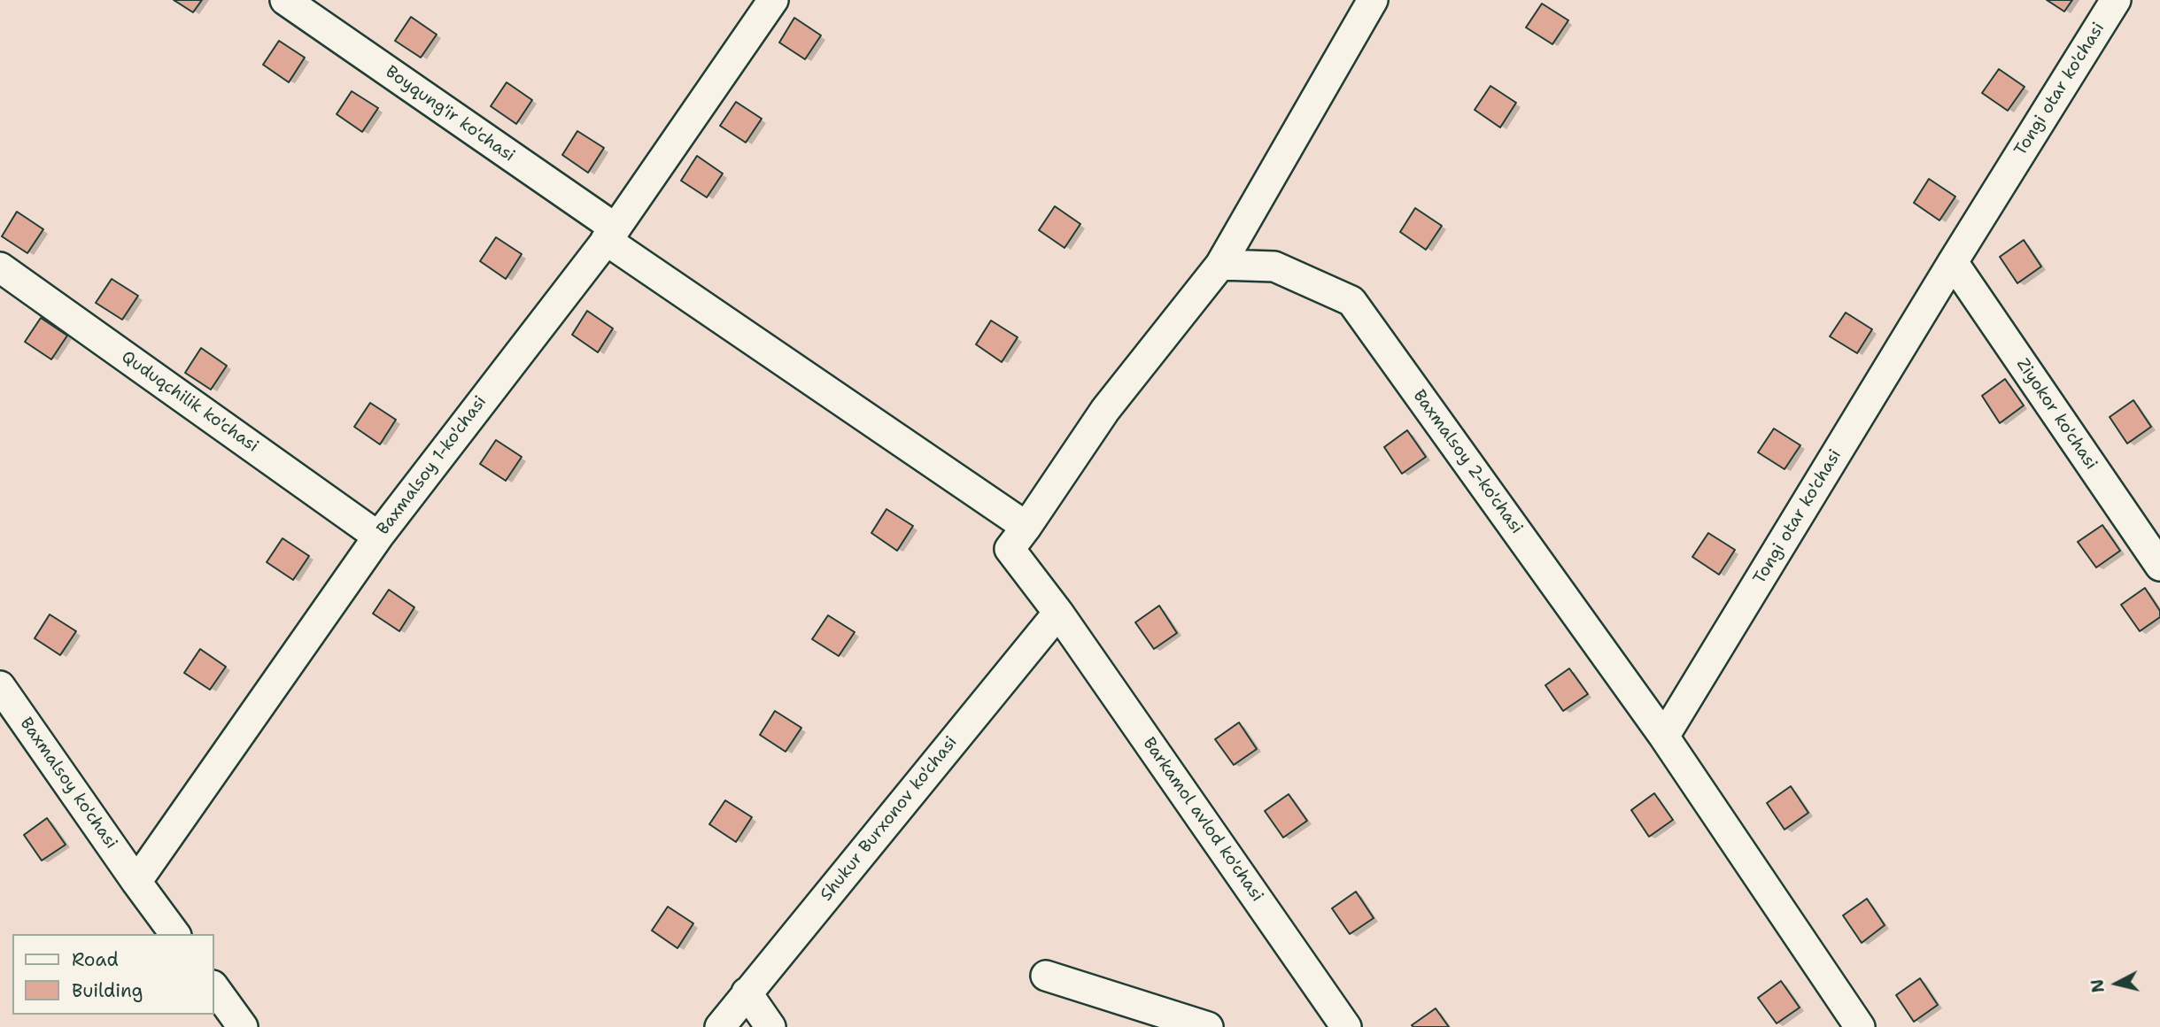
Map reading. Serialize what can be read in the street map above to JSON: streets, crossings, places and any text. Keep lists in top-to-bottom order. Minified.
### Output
{"streets":{"street":["Tongi otar ko'chasi","Boyqung'ir ko'chasi","Quduqchilik ko'chasi","Ziyokor ko'chasi","Baxmalsoy 2-ko'chasi","Baxmalsoy 1-ko'chasi","Baхmalsoy ko'chasi","Shukur Burxonov ko'chasi","Barkamol avlod ko'chasi"]},"crossings":[["Tongi otar ko'chasi","Ziyokor ko'chasi"],["Tongi otar ko'chasi","Baxmalsoy 2-ko'chasi"],["Boyqung'ir ko'chasi","Baxmalsoy 1-ko'chasi"],["Quduqchilik ko'chasi","Baxmalsoy 1-ko'chasi"],["Baxmalsoy 1-ko'chasi","Baхmalsoy ko'chasi"],["Shukur Burxonov ko'chasi","Barkamol avlod ko'chasi"]],"legend":["Road","Building"],"north":"left"}
